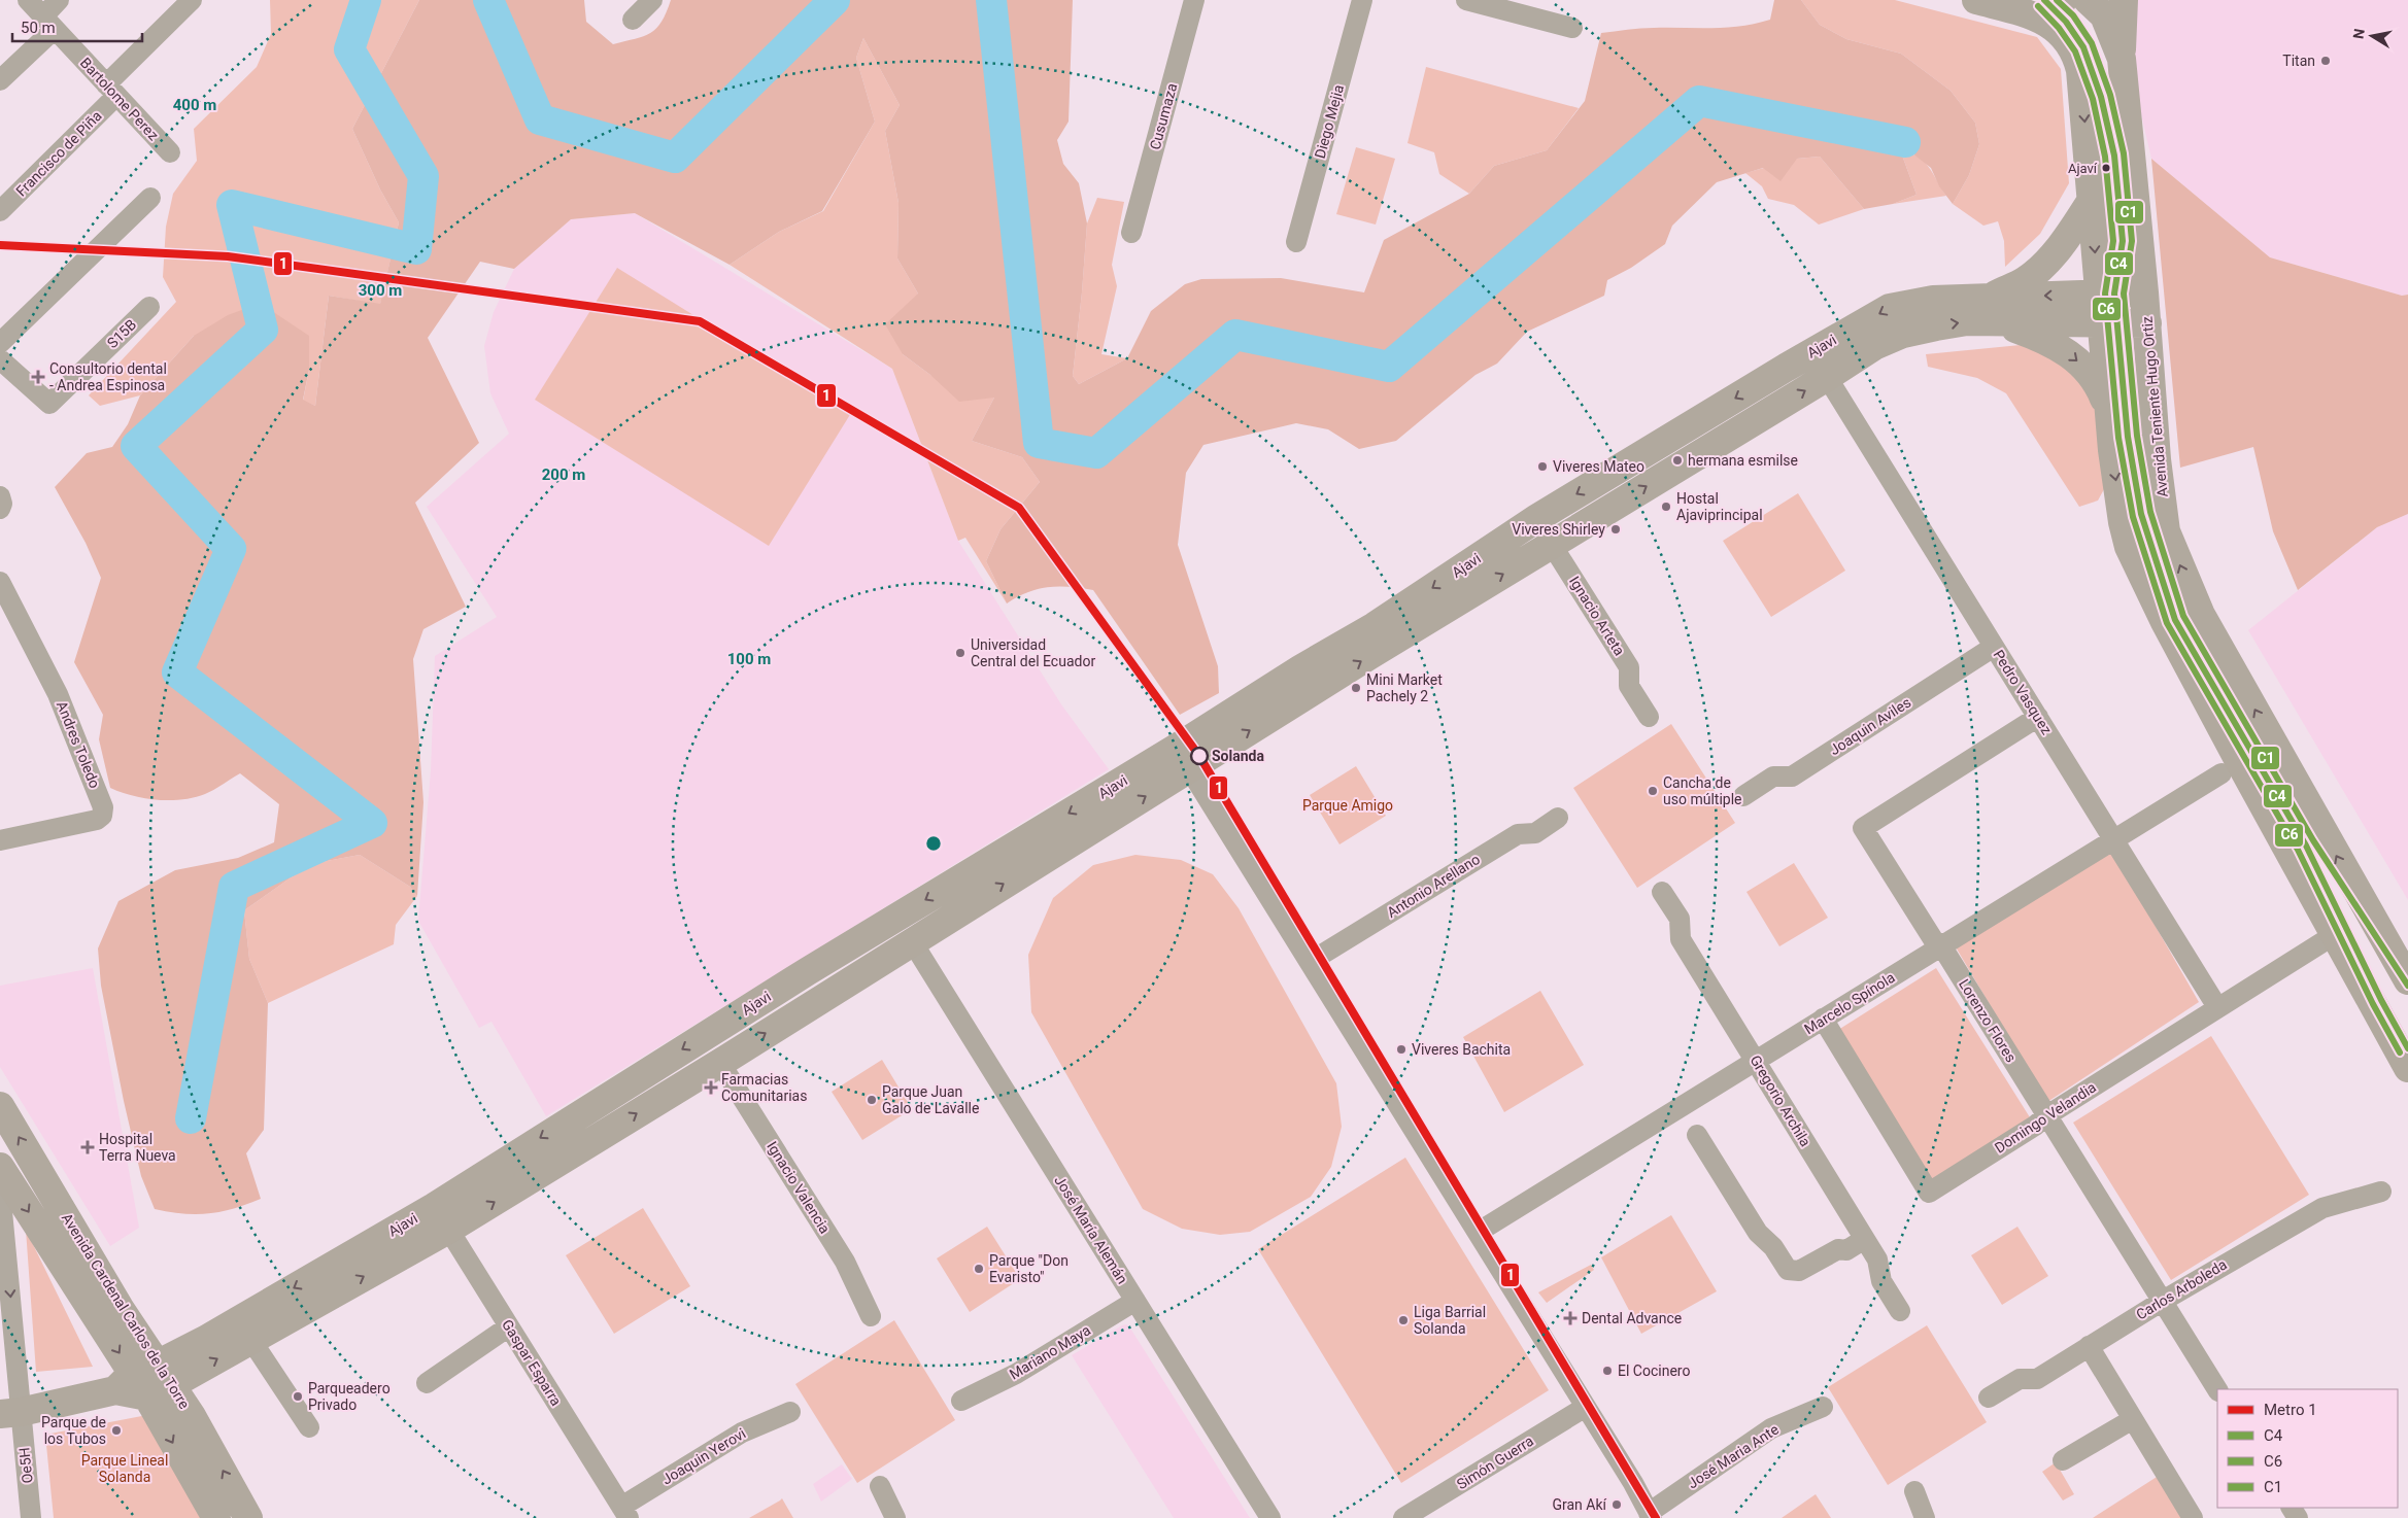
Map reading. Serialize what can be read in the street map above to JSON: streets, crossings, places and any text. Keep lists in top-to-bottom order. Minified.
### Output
{"streets":{"street":["Bartolome Perez","Cusumaza","Diego Mejia","Francisco de Piña","S15B","Ajavi","Avenida Teniente Hugo Ortiz","Ignacio Arteta","Pedro Vasquez","Joaquin Aviles","Andres Toledo","Antonio Arellano","Marcelo Spínola","Lorenzo Flores","Gregorio Archila","Domingo Velandia","Ignacio Valencia","José María Alemán","Carlos Arboleda","Avenida Cardenal Carlos de la Torre","Mariano Maya","Gaspar Esparra","Joaquin Yerovi","José Maria Ante","Simón Guerra","Oe5H"]},"crossings":[["Bartolome Perez","Francisco de Piña"],["Ajavi","Avenida Teniente Hugo Ortiz"],["Ajavi","Ignacio Arteta"],["Ajavi","Pedro Vasquez"],["Ajavi","Ignacio Valencia"],["Ajavi","José María Alemán"],["Ajavi","Avenida Cardenal Carlos de la Torre"],["Ajavi","Gaspar Esparra"],["Ajavi","Oe5H"],["Pedro Vasquez","Joaquin Aviles"],["Pedro Vasquez","Marcelo Spínola"],["Pedro Vasquez","Lorenzo Flores"],["Pedro Vasquez","Domingo Velandia"],["Marcelo Spínola","Lorenzo Flores"],["Marcelo Spínola","Gregorio Archila"],["Marcelo Spínola","Domingo Velandia"],["Lorenzo Flores","Domingo Velandia"],["Lorenzo Flores","Carlos Arboleda"],["José María Alemán","Mariano Maya"],["Gaspar Esparra","Joaquin Yerovi"]],"one_way":["Oe5H"],"parks":["Parque Amigo","Parque Lineal Solanda"],"places":{"other":["Titan","Ajaví","hermana esmilse","Viveres Mateo","Hostal Ajaviprincipal","Viveres Shirley","Universidad Central del Ecuador","Mini Market Pachely 2","Solanda","Cancha de uso múltiple","Viveres Bachita","Parque Juan Galo de Lavalle","Parque \"Don Evaristo\"","Liga Barrial Solanda","El Cocinero","Parqueadero Privado","Parque de los Tubos","Gran Akí"],"health":["Consultorio dental - Andrea Espinosa","Farmacias Comunitarias","Hospital Terra Nueva","Dental Advance"]},"lines":["transit line C4","transit line C1","transit line C6","metro line 1"],"legend":["Metro 1","C4","C6","C1"],"scale_bar":"50 m","north":"left","rings":["400 m","300 m","200 m","100 m"]}
